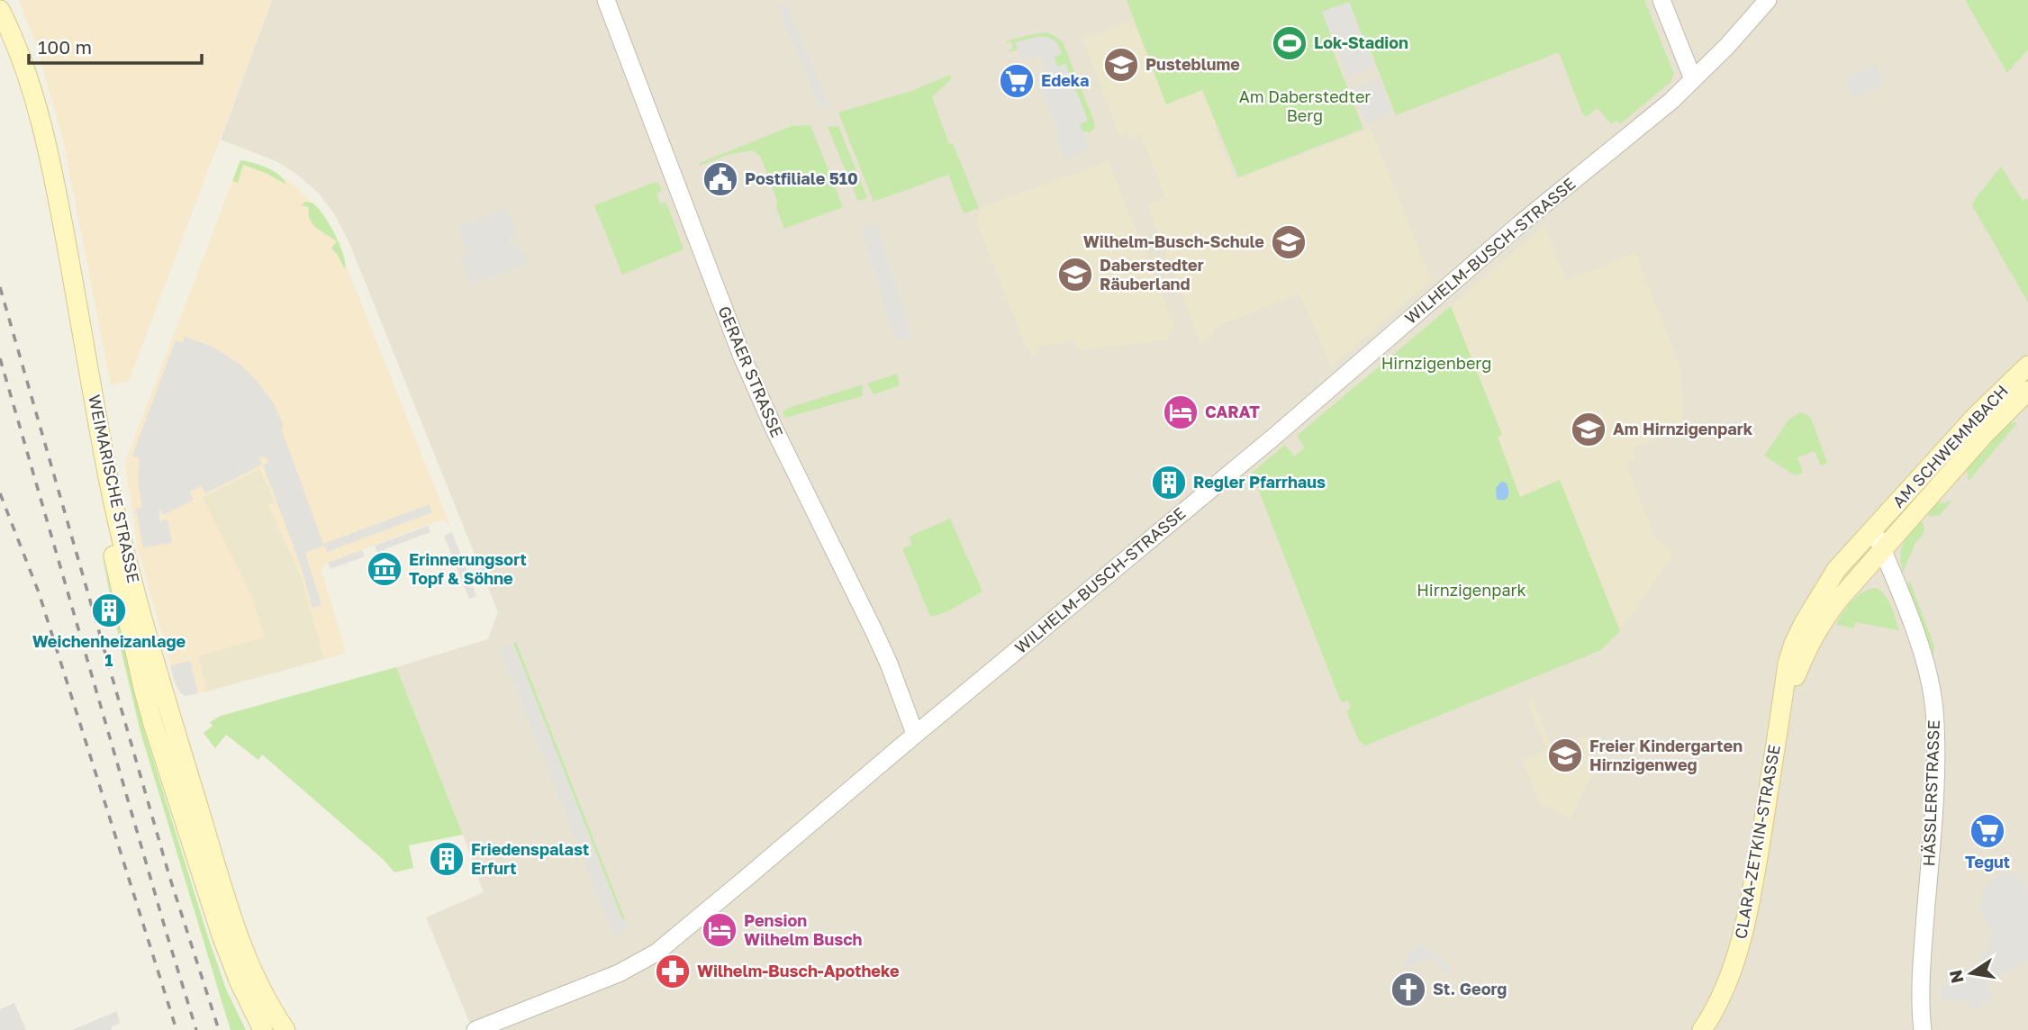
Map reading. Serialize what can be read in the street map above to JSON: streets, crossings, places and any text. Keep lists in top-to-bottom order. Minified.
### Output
{"streets":{"main road":["AM SCHWEMMBACH","WEIMARISCHE STRASSE","CLARA-ZETKIN-STRASSE"],"street":["WILHELM-BUSCH-STRASSE","GERAER STRASSE","HÄSSLERSTRASSE"]},"crossings":[["WILHELM-BUSCH-STRASSE","GERAER STRASSE"],["AM SCHWEMMBACH","HÄSSLERSTRASSE"],["AM SCHWEMMBACH","CLARA-ZETKIN-STRASSE"],["HÄSSLERSTRASSE","CLARA-ZETKIN-STRASSE"]],"parks":["Am Daberstedter Berg","Hirnzigenberg","Hirnzigenpark"],"places":{"sports":["Lok-Stadion"],"school or university":["Pusteblume","Wilhelm-Busch-Schule","Daberstedter Räuberland","Am Hirnzigenpark","Freier Kindergarten Hirnzigenweg"],"supermarket":["Edeka","Tegut"],"public building":["Postfiliale 510"],"hotel":["CARAT","Pension Wilhelm Busch"],"building":["Regler Pfarrhaus","Weichenheizanlage 1","Friedenspalast Erfurt"],"museum":["Erinnerungsort Topf & Söhne"],"pharmacy":["Wilhelm-Busch-Apotheke"],"church":["St. Georg"]},"scale_bar":"100 m","north":"left"}
